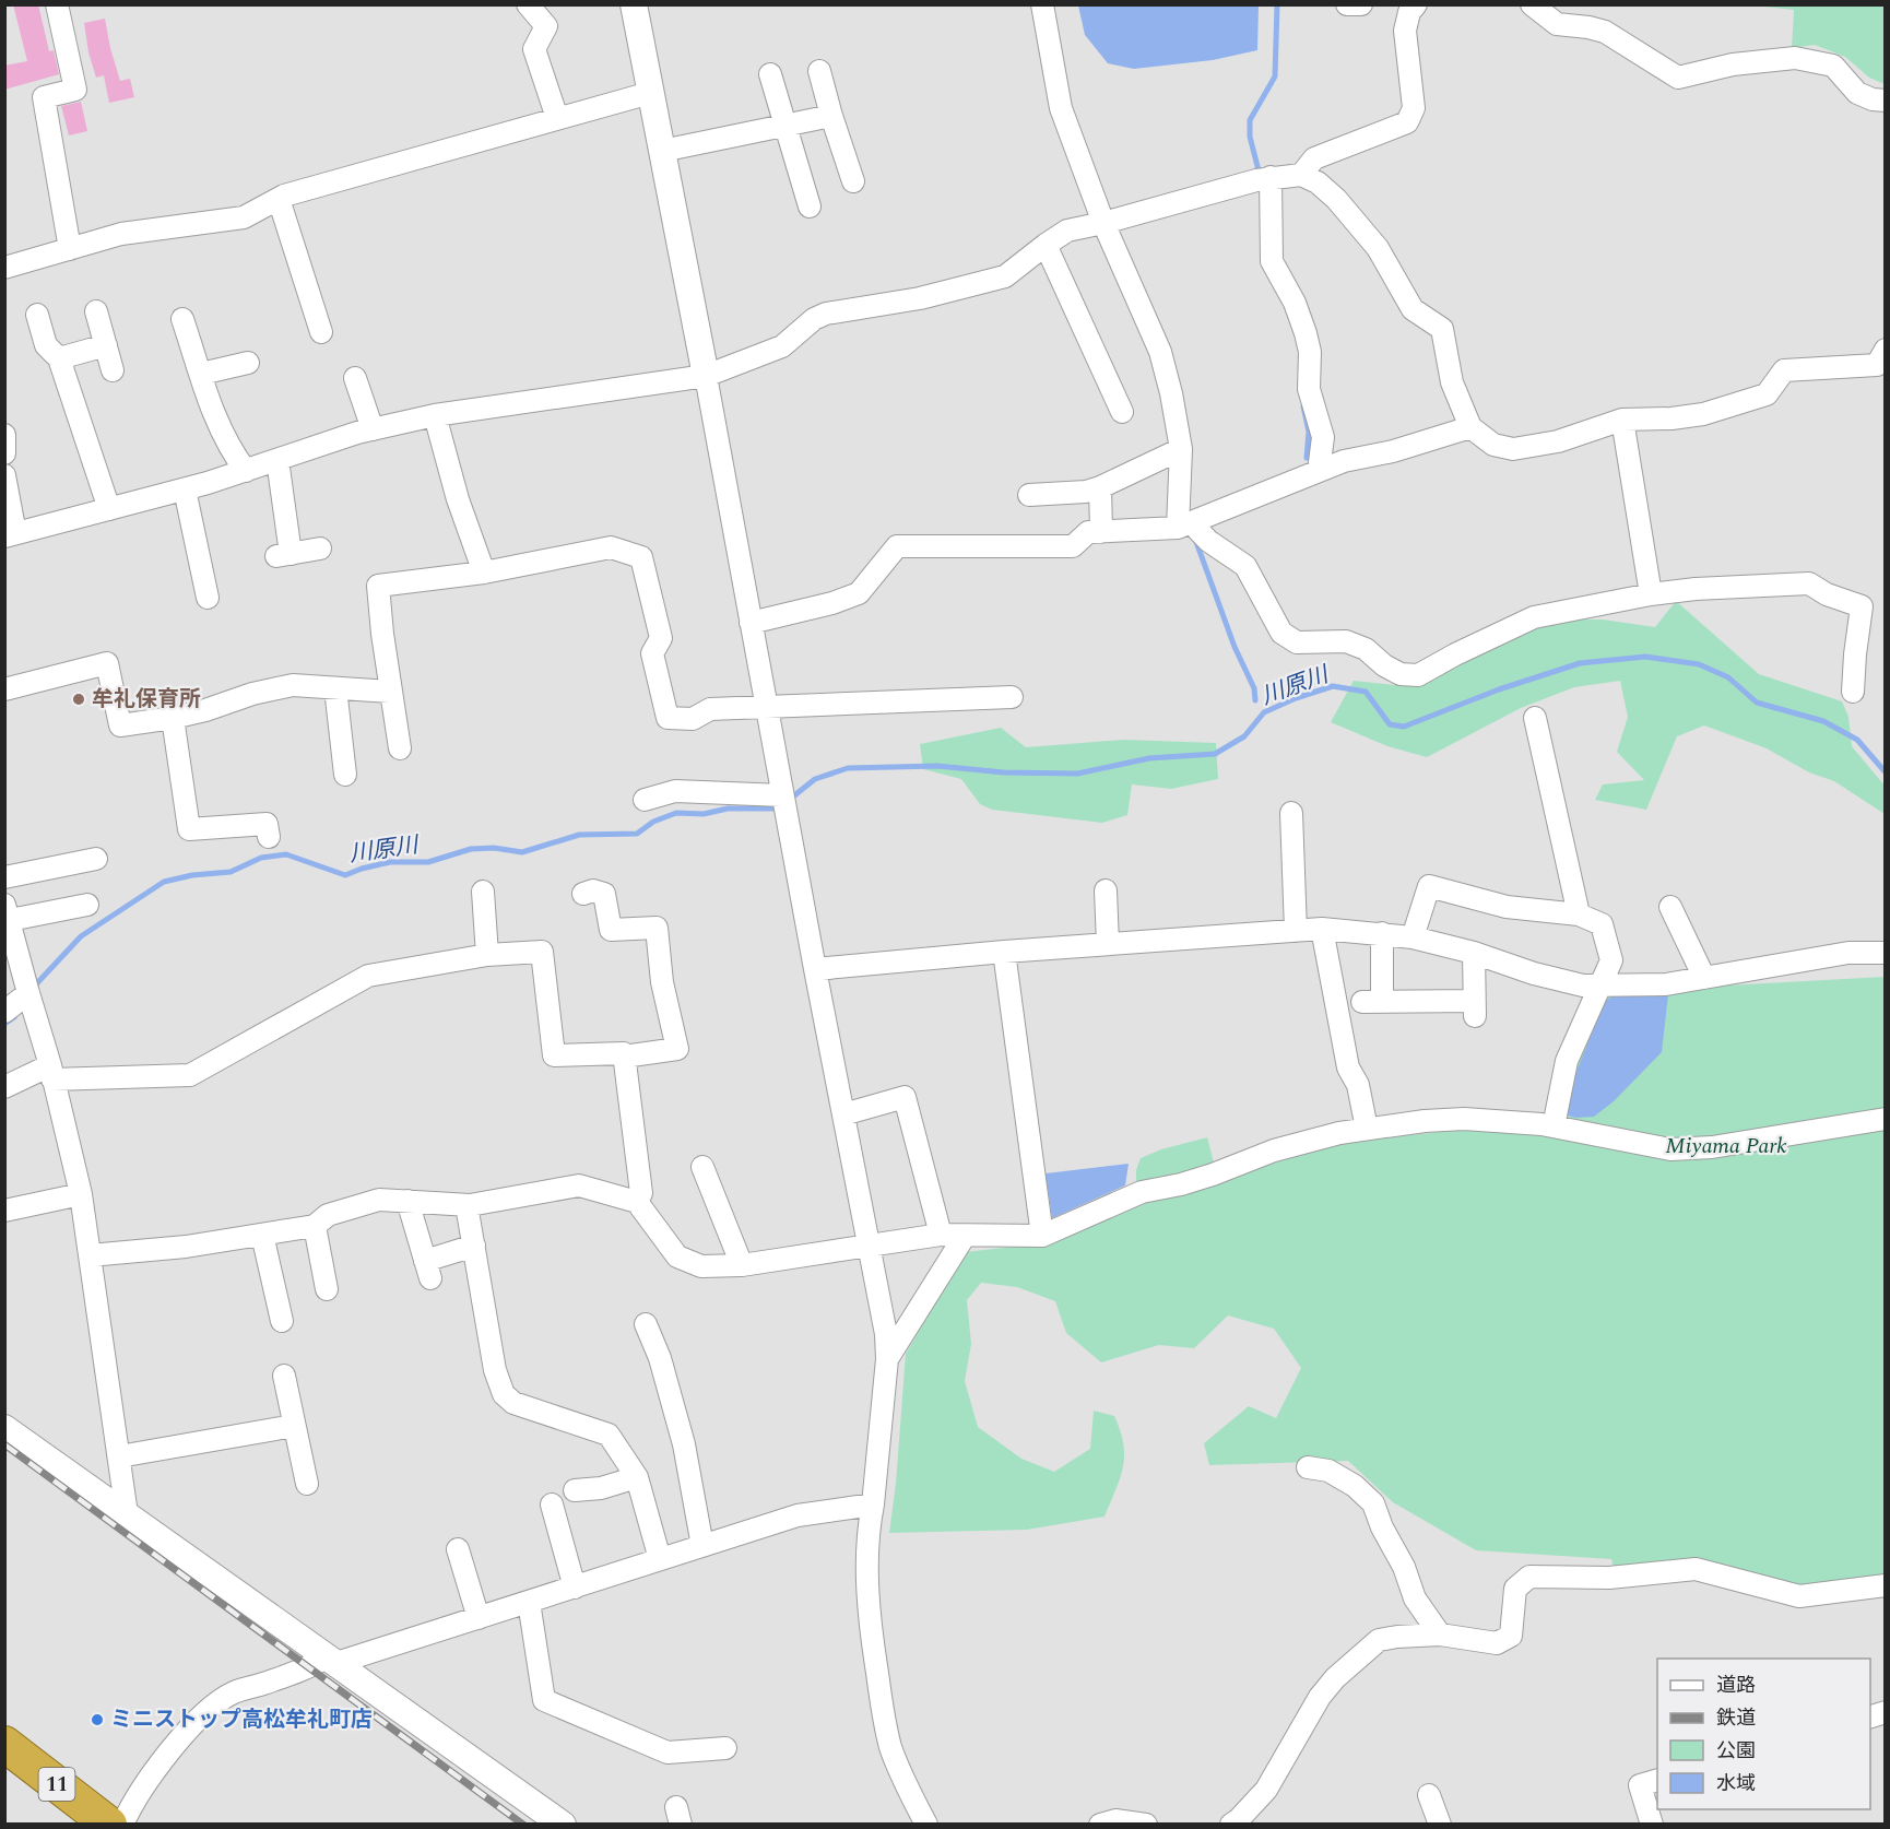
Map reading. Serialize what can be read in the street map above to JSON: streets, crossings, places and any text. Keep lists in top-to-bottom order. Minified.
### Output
{"streets":{"highway":["11"]},"water":["川原川"],"parks":["Miyama Park"],"places":["牟礼保育所","ミニストップ高松牟礼町店"],"legend":["道路","鉄道","公園","水域"]}
